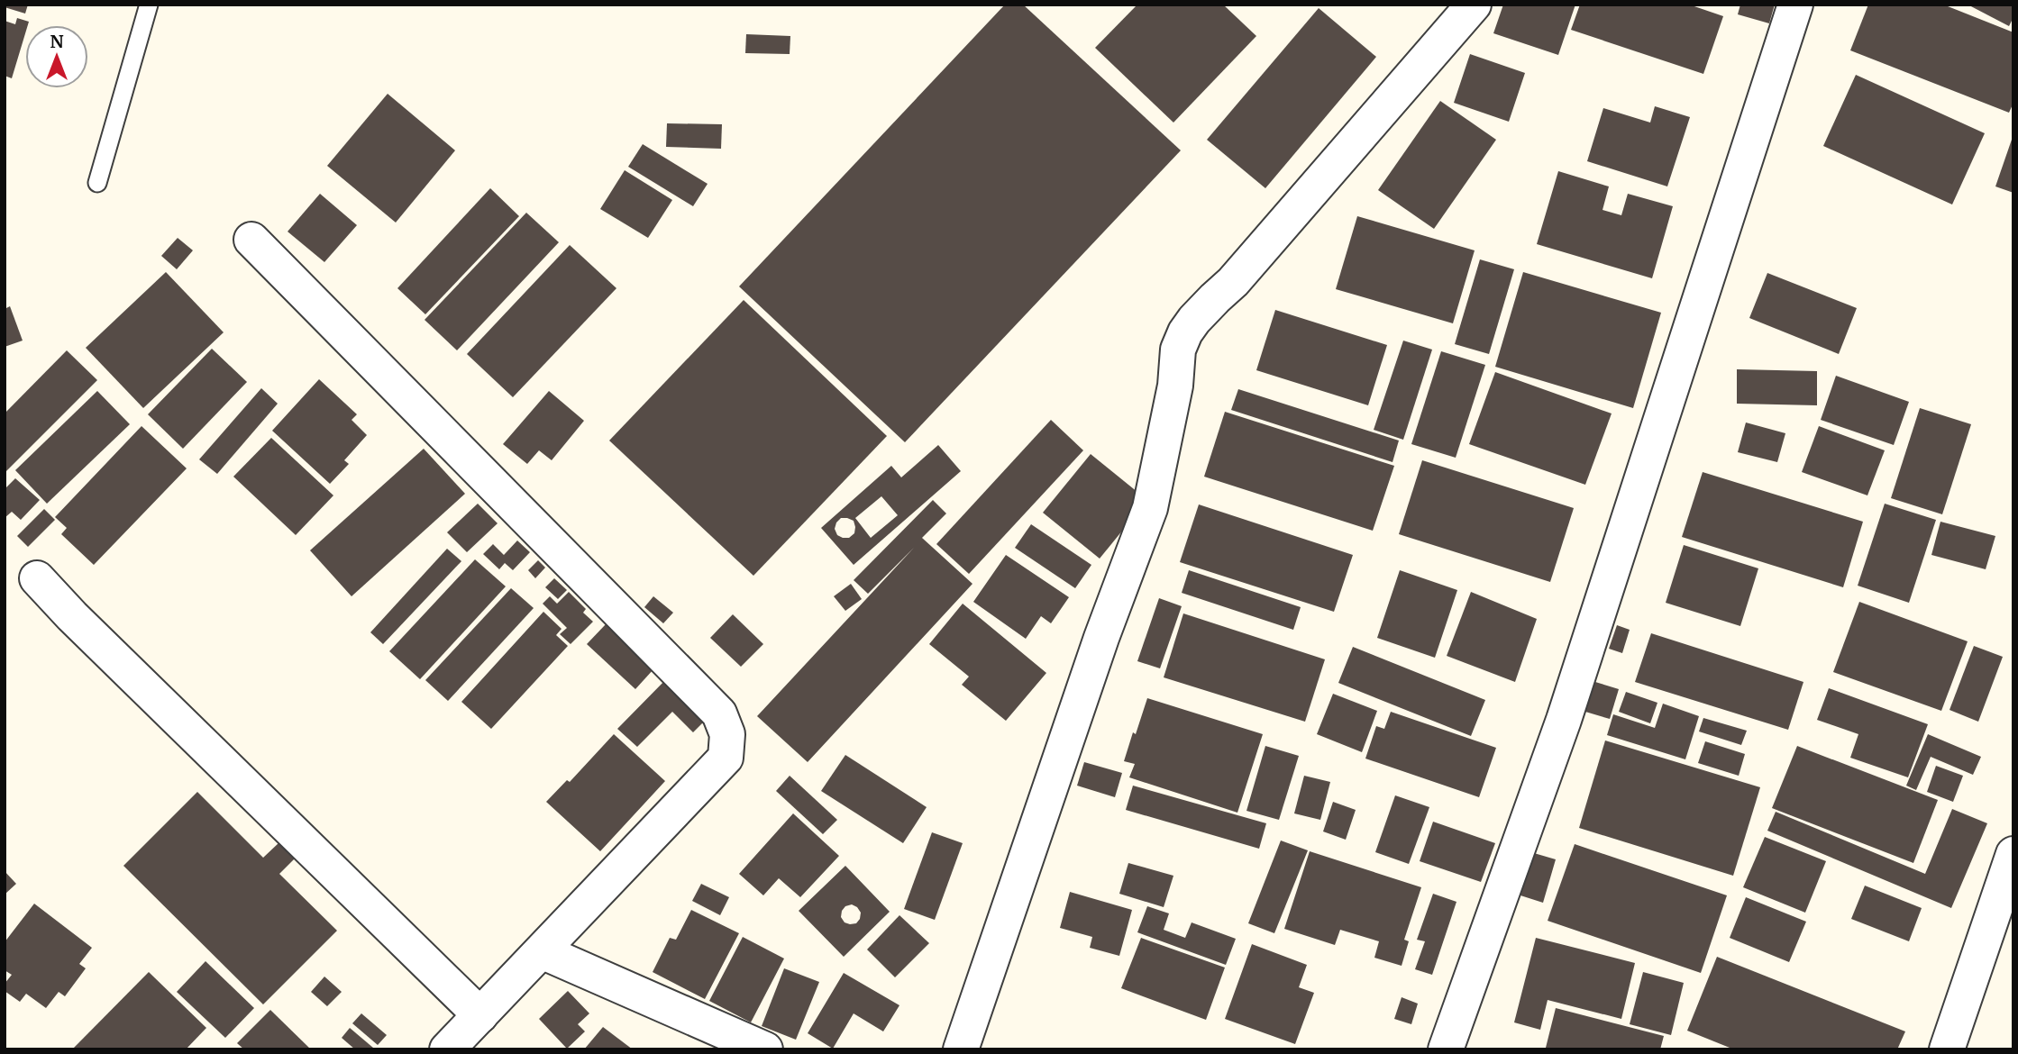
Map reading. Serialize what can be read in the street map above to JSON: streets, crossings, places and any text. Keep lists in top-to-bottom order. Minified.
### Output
{"north":"top"}
